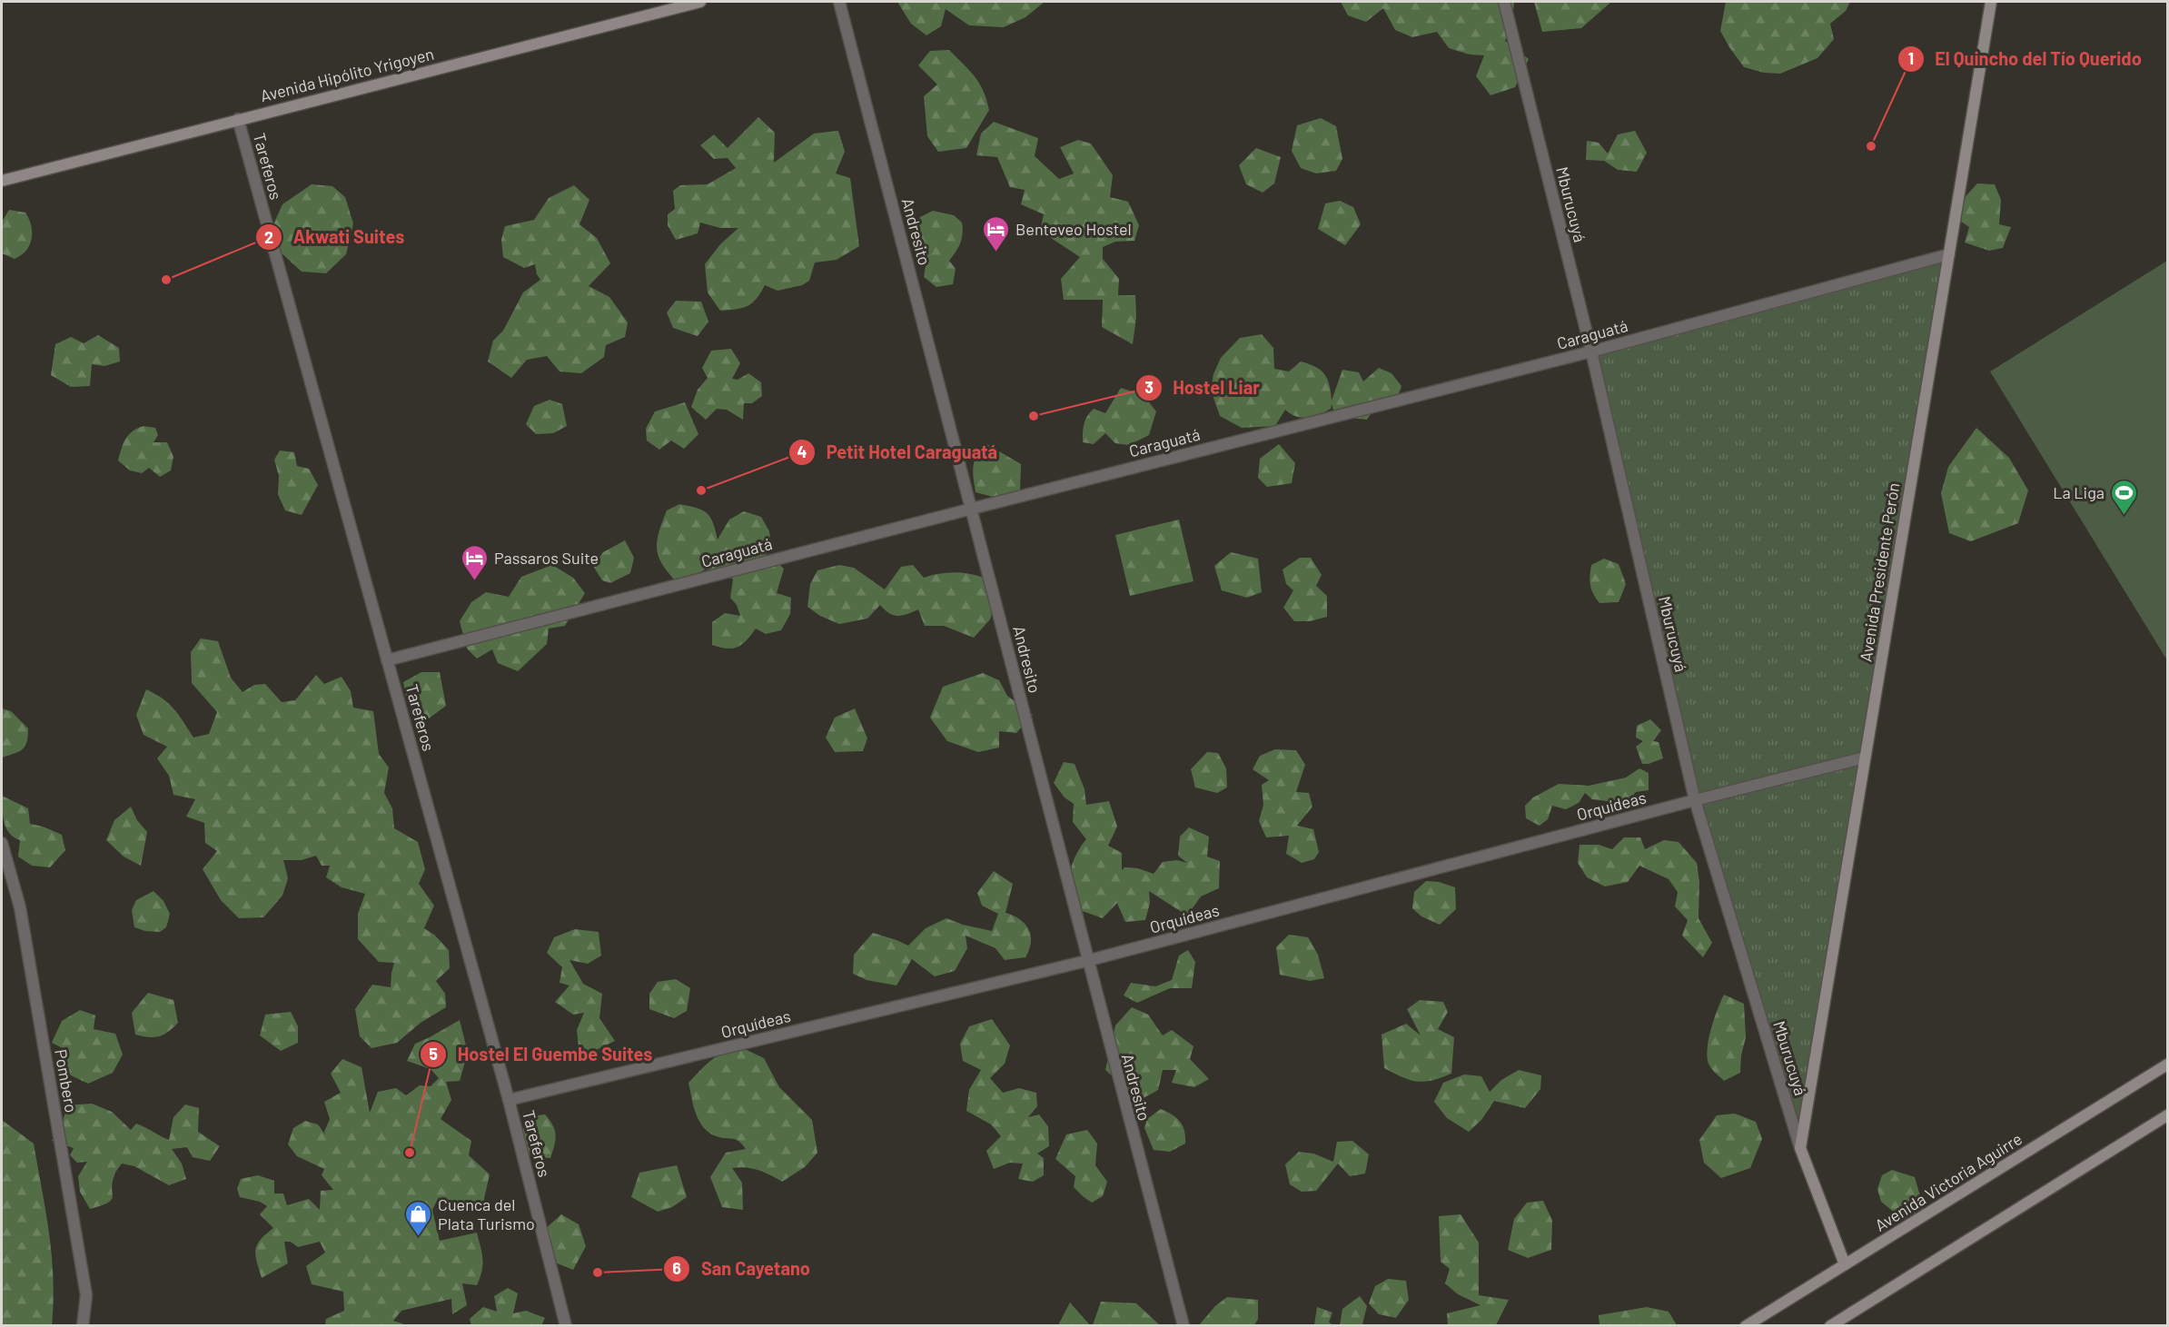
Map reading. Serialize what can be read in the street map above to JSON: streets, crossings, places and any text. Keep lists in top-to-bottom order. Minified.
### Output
{"streets":{"main road":["Avenida Hipólito Yrigoyen","Mburucuyá","Avenida Presidente Perón","Avenida Victoria Aguirre"],"street":["Tareferos","Andresito","Caraguatá","Orquídeas","Pombero"]},"crossings":[["Avenida Hipólito Yrigoyen","Tareferos"],["Tareferos","Caraguatá"],["Tareferos","Orquídeas"],["Mburucuyá","Caraguatá"],["Mburucuyá","Avenida Presidente Perón"],["Mburucuyá","Orquídeas"],["Mburucuyá","Avenida Victoria Aguirre"],["Andresito","Caraguatá"],["Andresito","Orquídeas"],["Caraguatá","Avenida Presidente Perón"],["Avenida Presidente Perón","Orquídeas"]],"places":{"other":["El Quincho del Tío Querido","Akwati Suites","Hostel Liar","Petit Hotel Caraguatá","Hostel El Guembe Suites","San Cayetano"],"hotel":["Benteveo Hostel","Passaros Suite"],"sports":["La Liga"],"shop":["Cuenca del Plata Turismo"]}}
